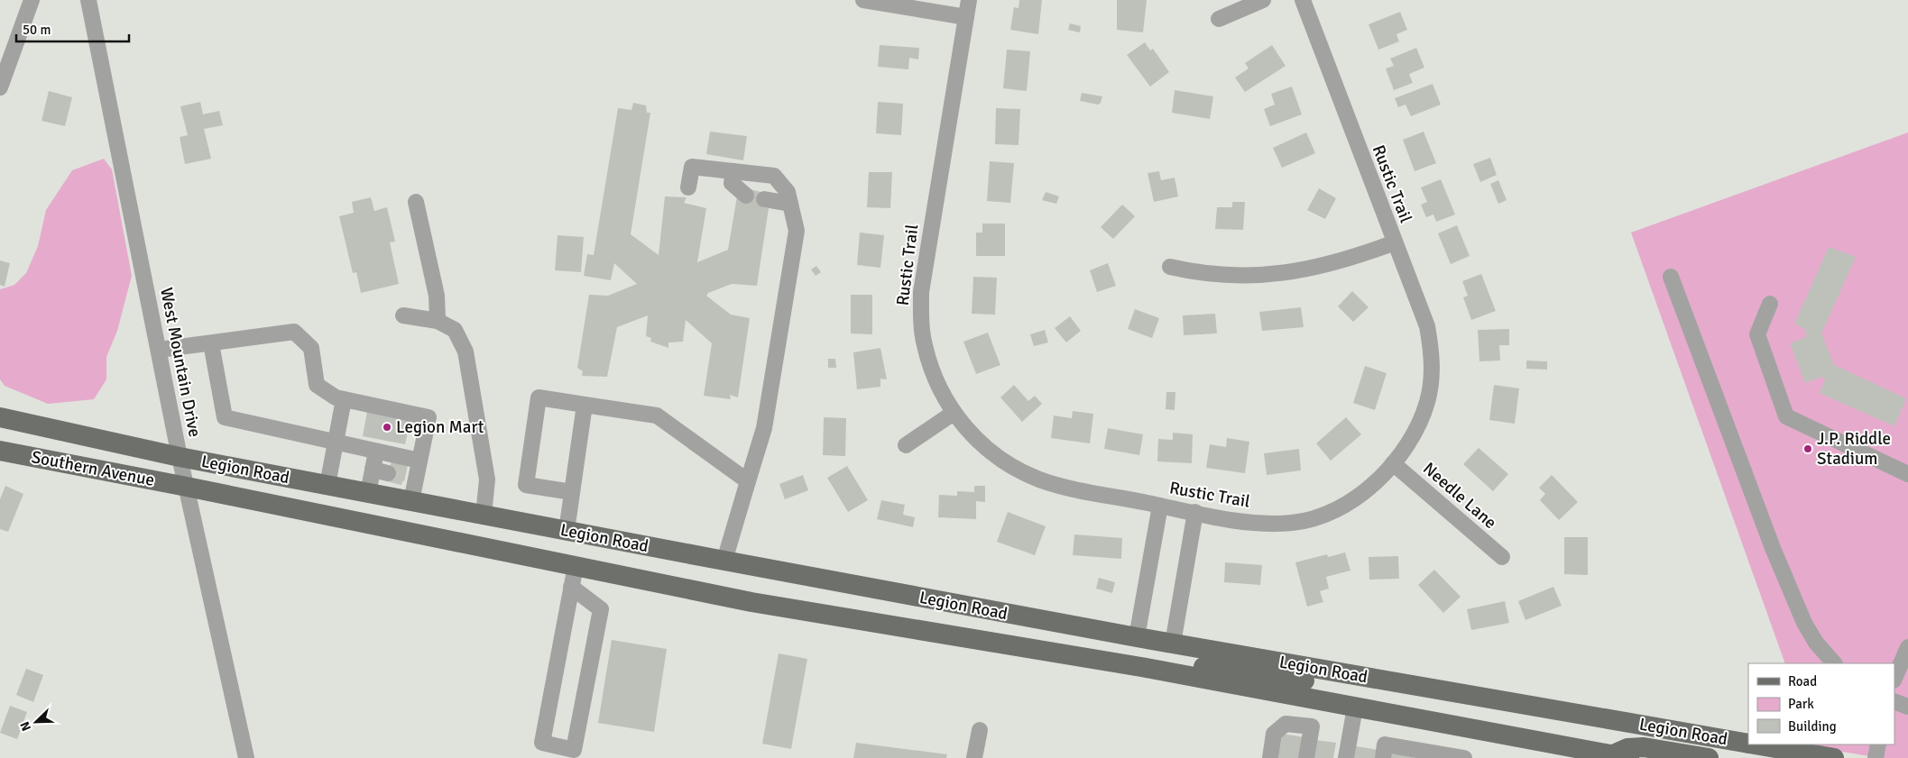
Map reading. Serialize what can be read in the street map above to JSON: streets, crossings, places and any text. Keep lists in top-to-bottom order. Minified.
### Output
{"streets":{"main road":["Southern Avenue","Legion Road"],"street":["Rustic Trail","West Mountain Drive","Needle Lane"]},"crossings":[["Rustic Trail","Needle Lane"],["West Mountain Drive","Southern Avenue"],["West Mountain Drive","Legion Road"],["Southern Avenue","Legion Road"]],"places":["Legion Mart","J.P. Riddle Stadium"],"legend":["Road","Park","Building"],"scale_bar":"50 m","north":"bottom left"}
